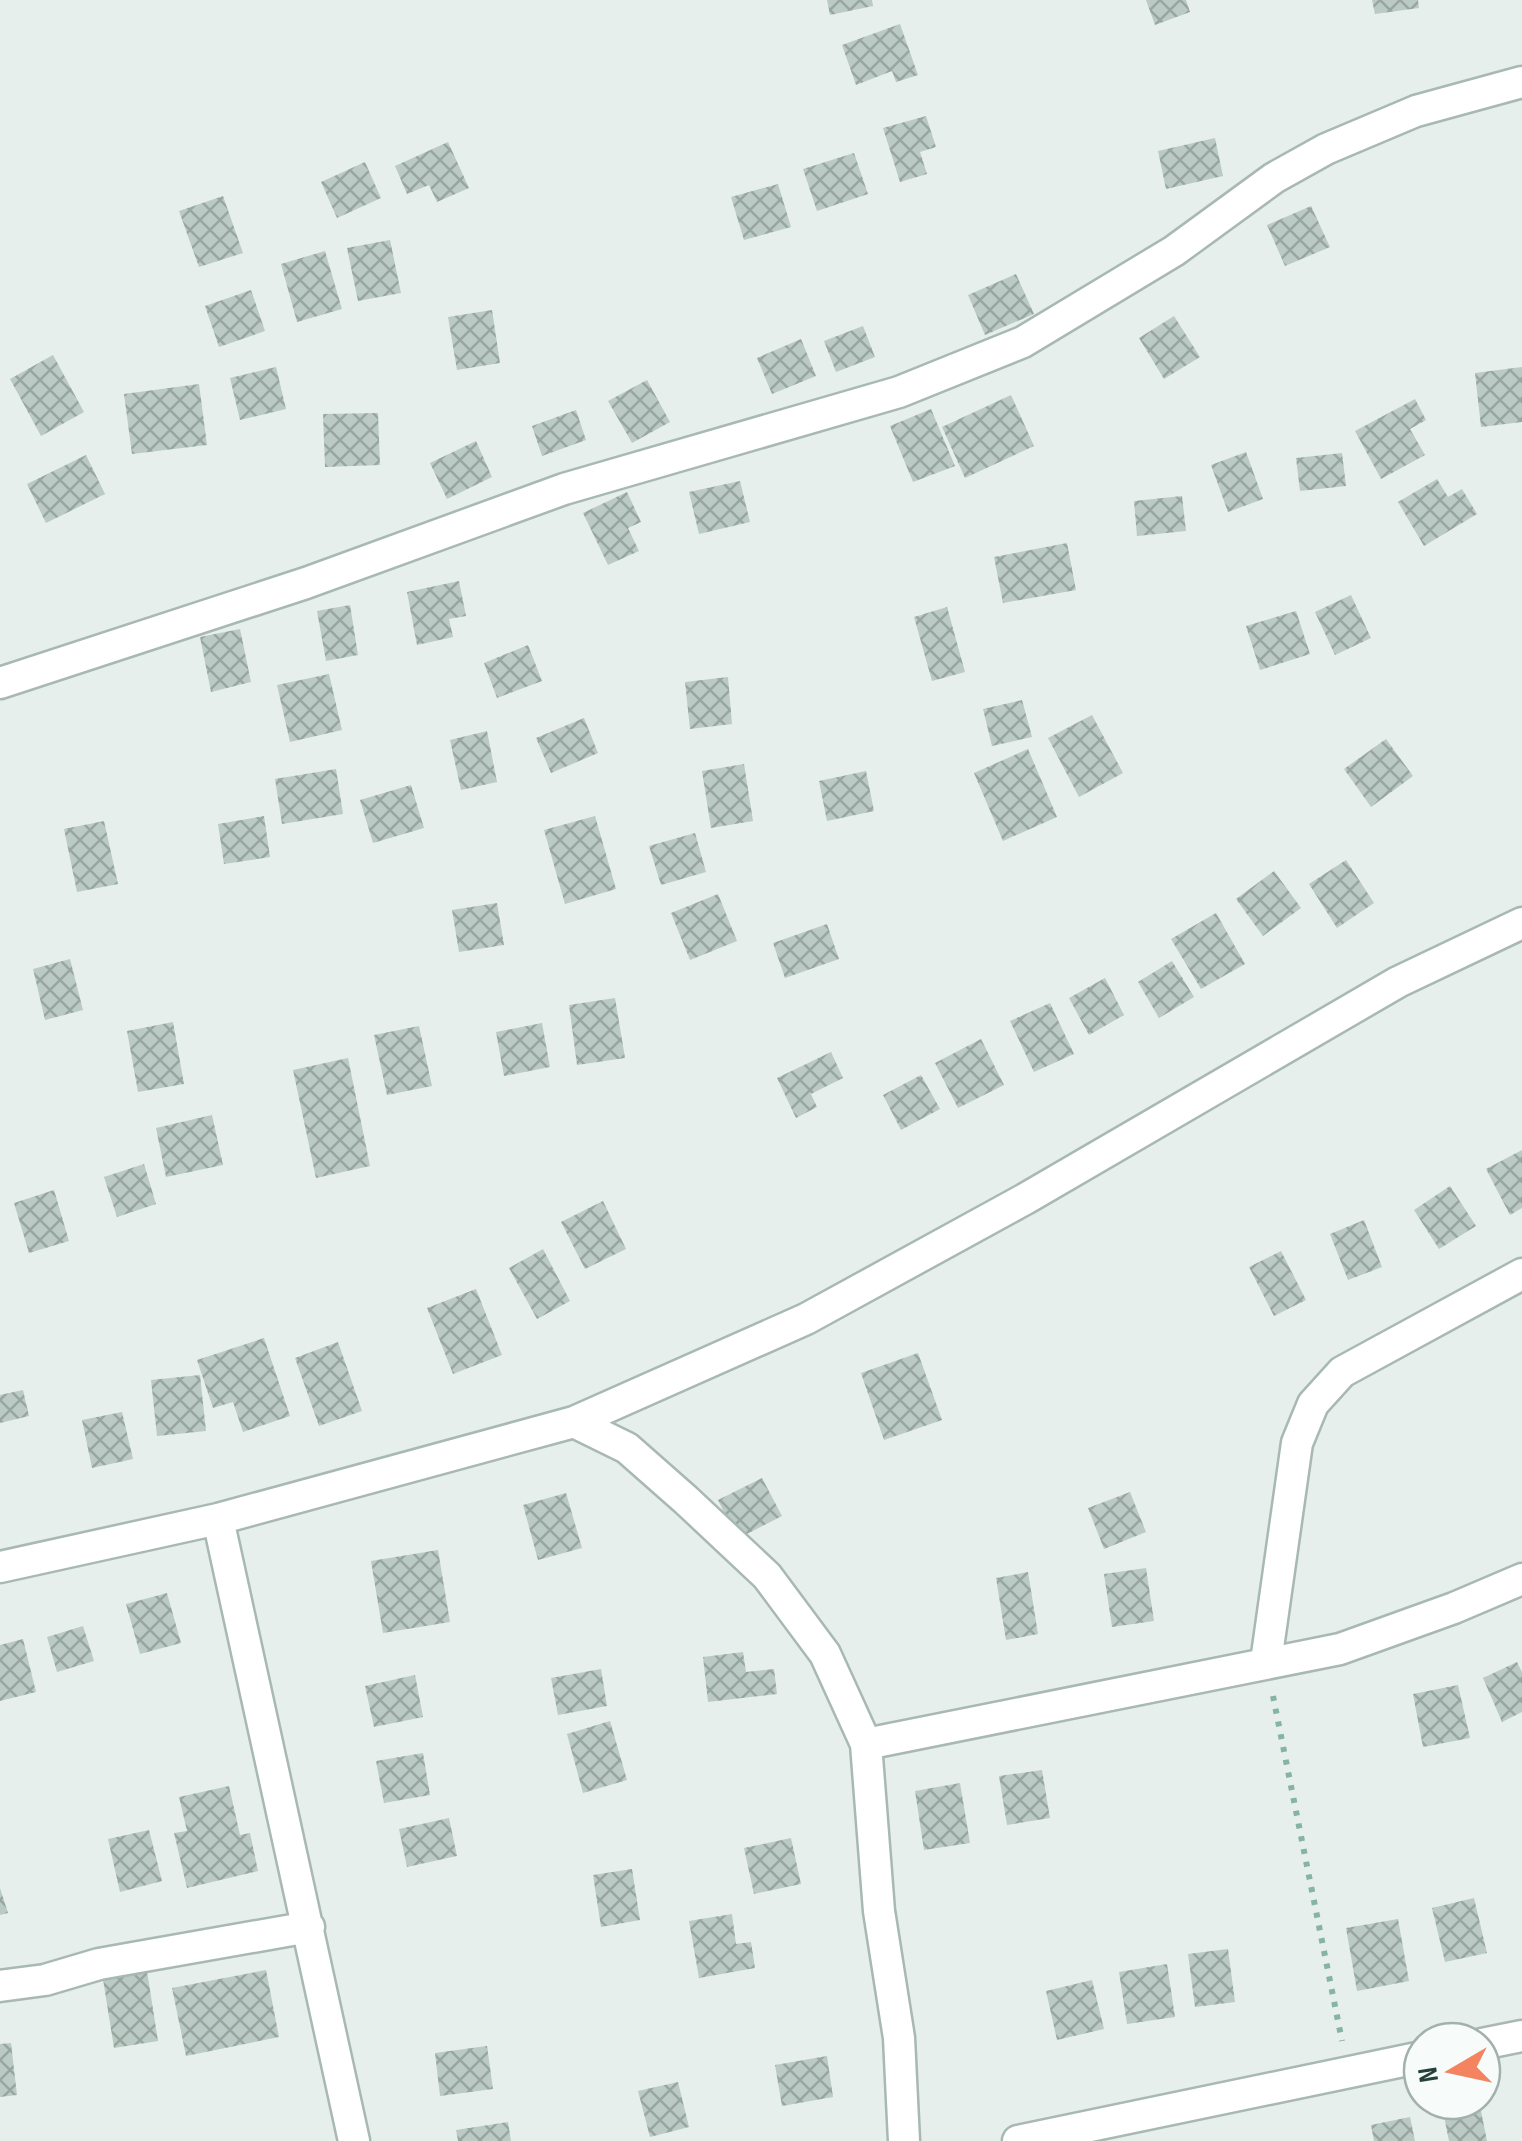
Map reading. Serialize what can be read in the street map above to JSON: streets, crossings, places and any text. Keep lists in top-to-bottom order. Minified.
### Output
{"north":"left"}
